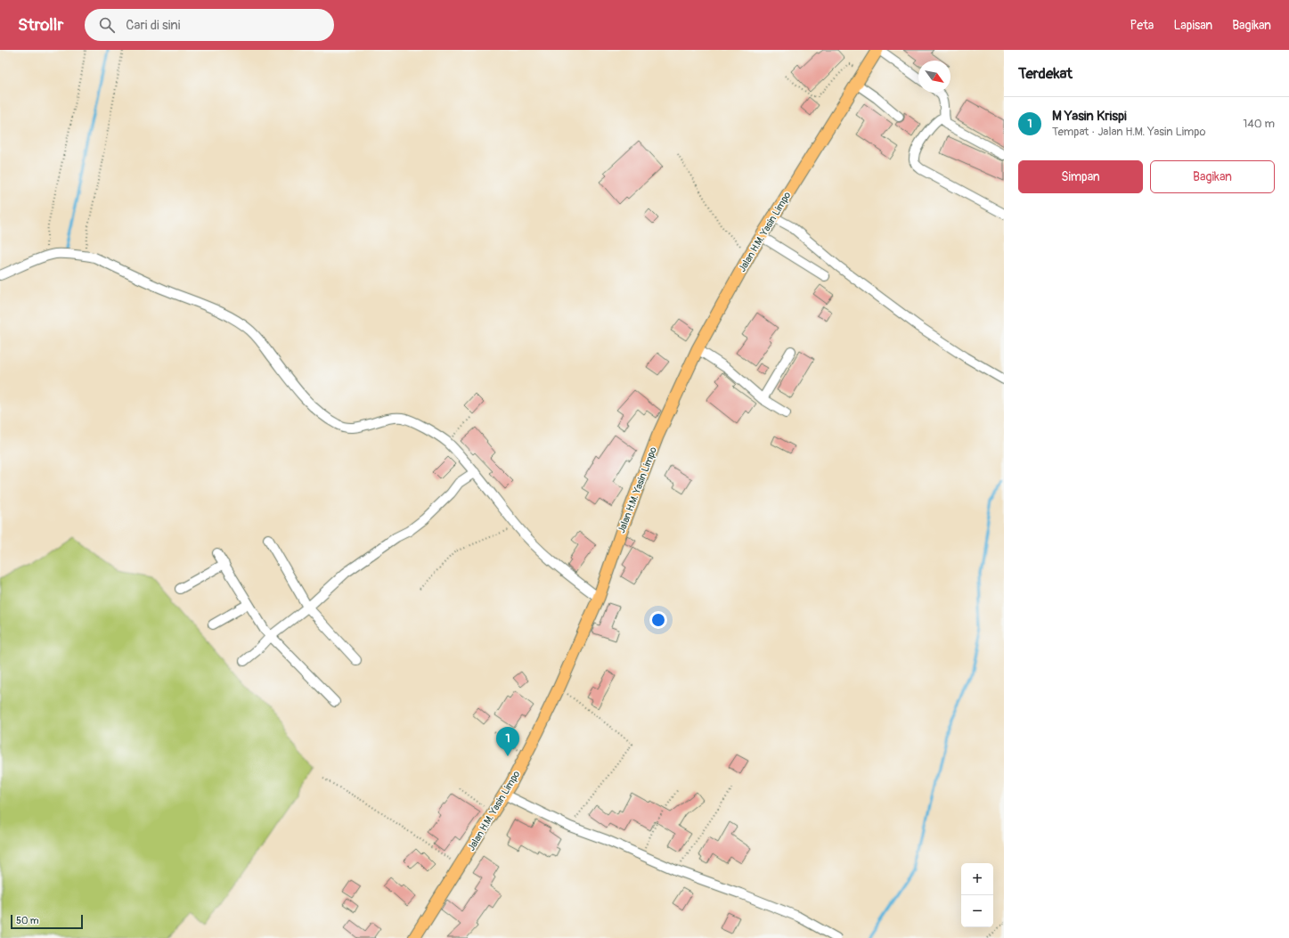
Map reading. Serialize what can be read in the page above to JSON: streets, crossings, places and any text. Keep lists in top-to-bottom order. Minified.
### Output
{"streets":{"main road":["Jalan H.M. Yasin Limpo"]},"scale_bar":"50 m","north":"bottom right","page":{"header":"Strollr","search":"Cari di sini","nav":["Peta","Lapisan","Bagikan"],"heading":"Terdekat","list":[{"mark":"1","name":"M Yasin Krispi","note":"Tempat · Jalan H.M. Yasin Limpo","value":"140 m"}],"buttons":["Simpan","Bagikan"],"pins":"1","map_buttons":["+","−"],"scale":"50 m"}}
